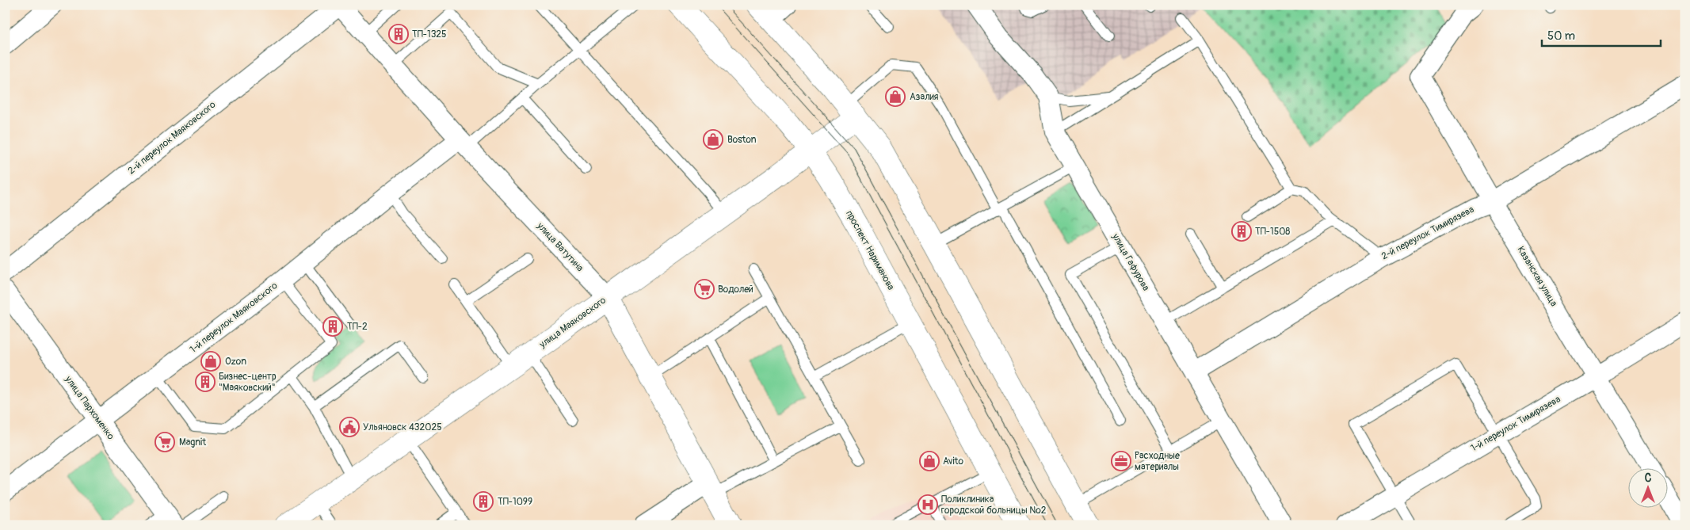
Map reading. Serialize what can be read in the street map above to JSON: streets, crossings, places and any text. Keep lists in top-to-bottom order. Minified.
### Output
{"streets":{"main road":["улица Ватутина","проспект Нариманова","улица Маяковского"],"street":["2-й переулок Маяковского","2-й переулок Тимирязева","улица Гафурова","Казанская улица","1-й переулок Маяковского","улица Пархоменко","1-й переулок Тимирязева"]},"crossings":[["2-й переулок Маяковского","улица Ватутина"],["2-й переулок Тимирязева","улица Гафурова"],["2-й переулок Тимирязева","Казанская улица"],["улица Ватутина","1-й переулок Маяковского"],["улица Ватутина","улица Маяковского"],["проспект Нариманова","улица Маяковского"],["Казанская улица","1-й переулок Тимирязева"],["1-й переулок Маяковского","улица Пархоменко"]],"places":{"building":["ТП-1325","ТП-1508","ТП-2","Бизнес-центр \"Маяковский\"","ТП-1099"],"shop":["Азалия","Boston","Ozon","Avito"],"supermarket":["Водолей","Magnit"],"public building":["Ульяновск 432025"],"office":["Расходные материалы"],"hospital":["Поликлиника городской больницы №2"]},"scale_bar":"50 m","north":"top"}
